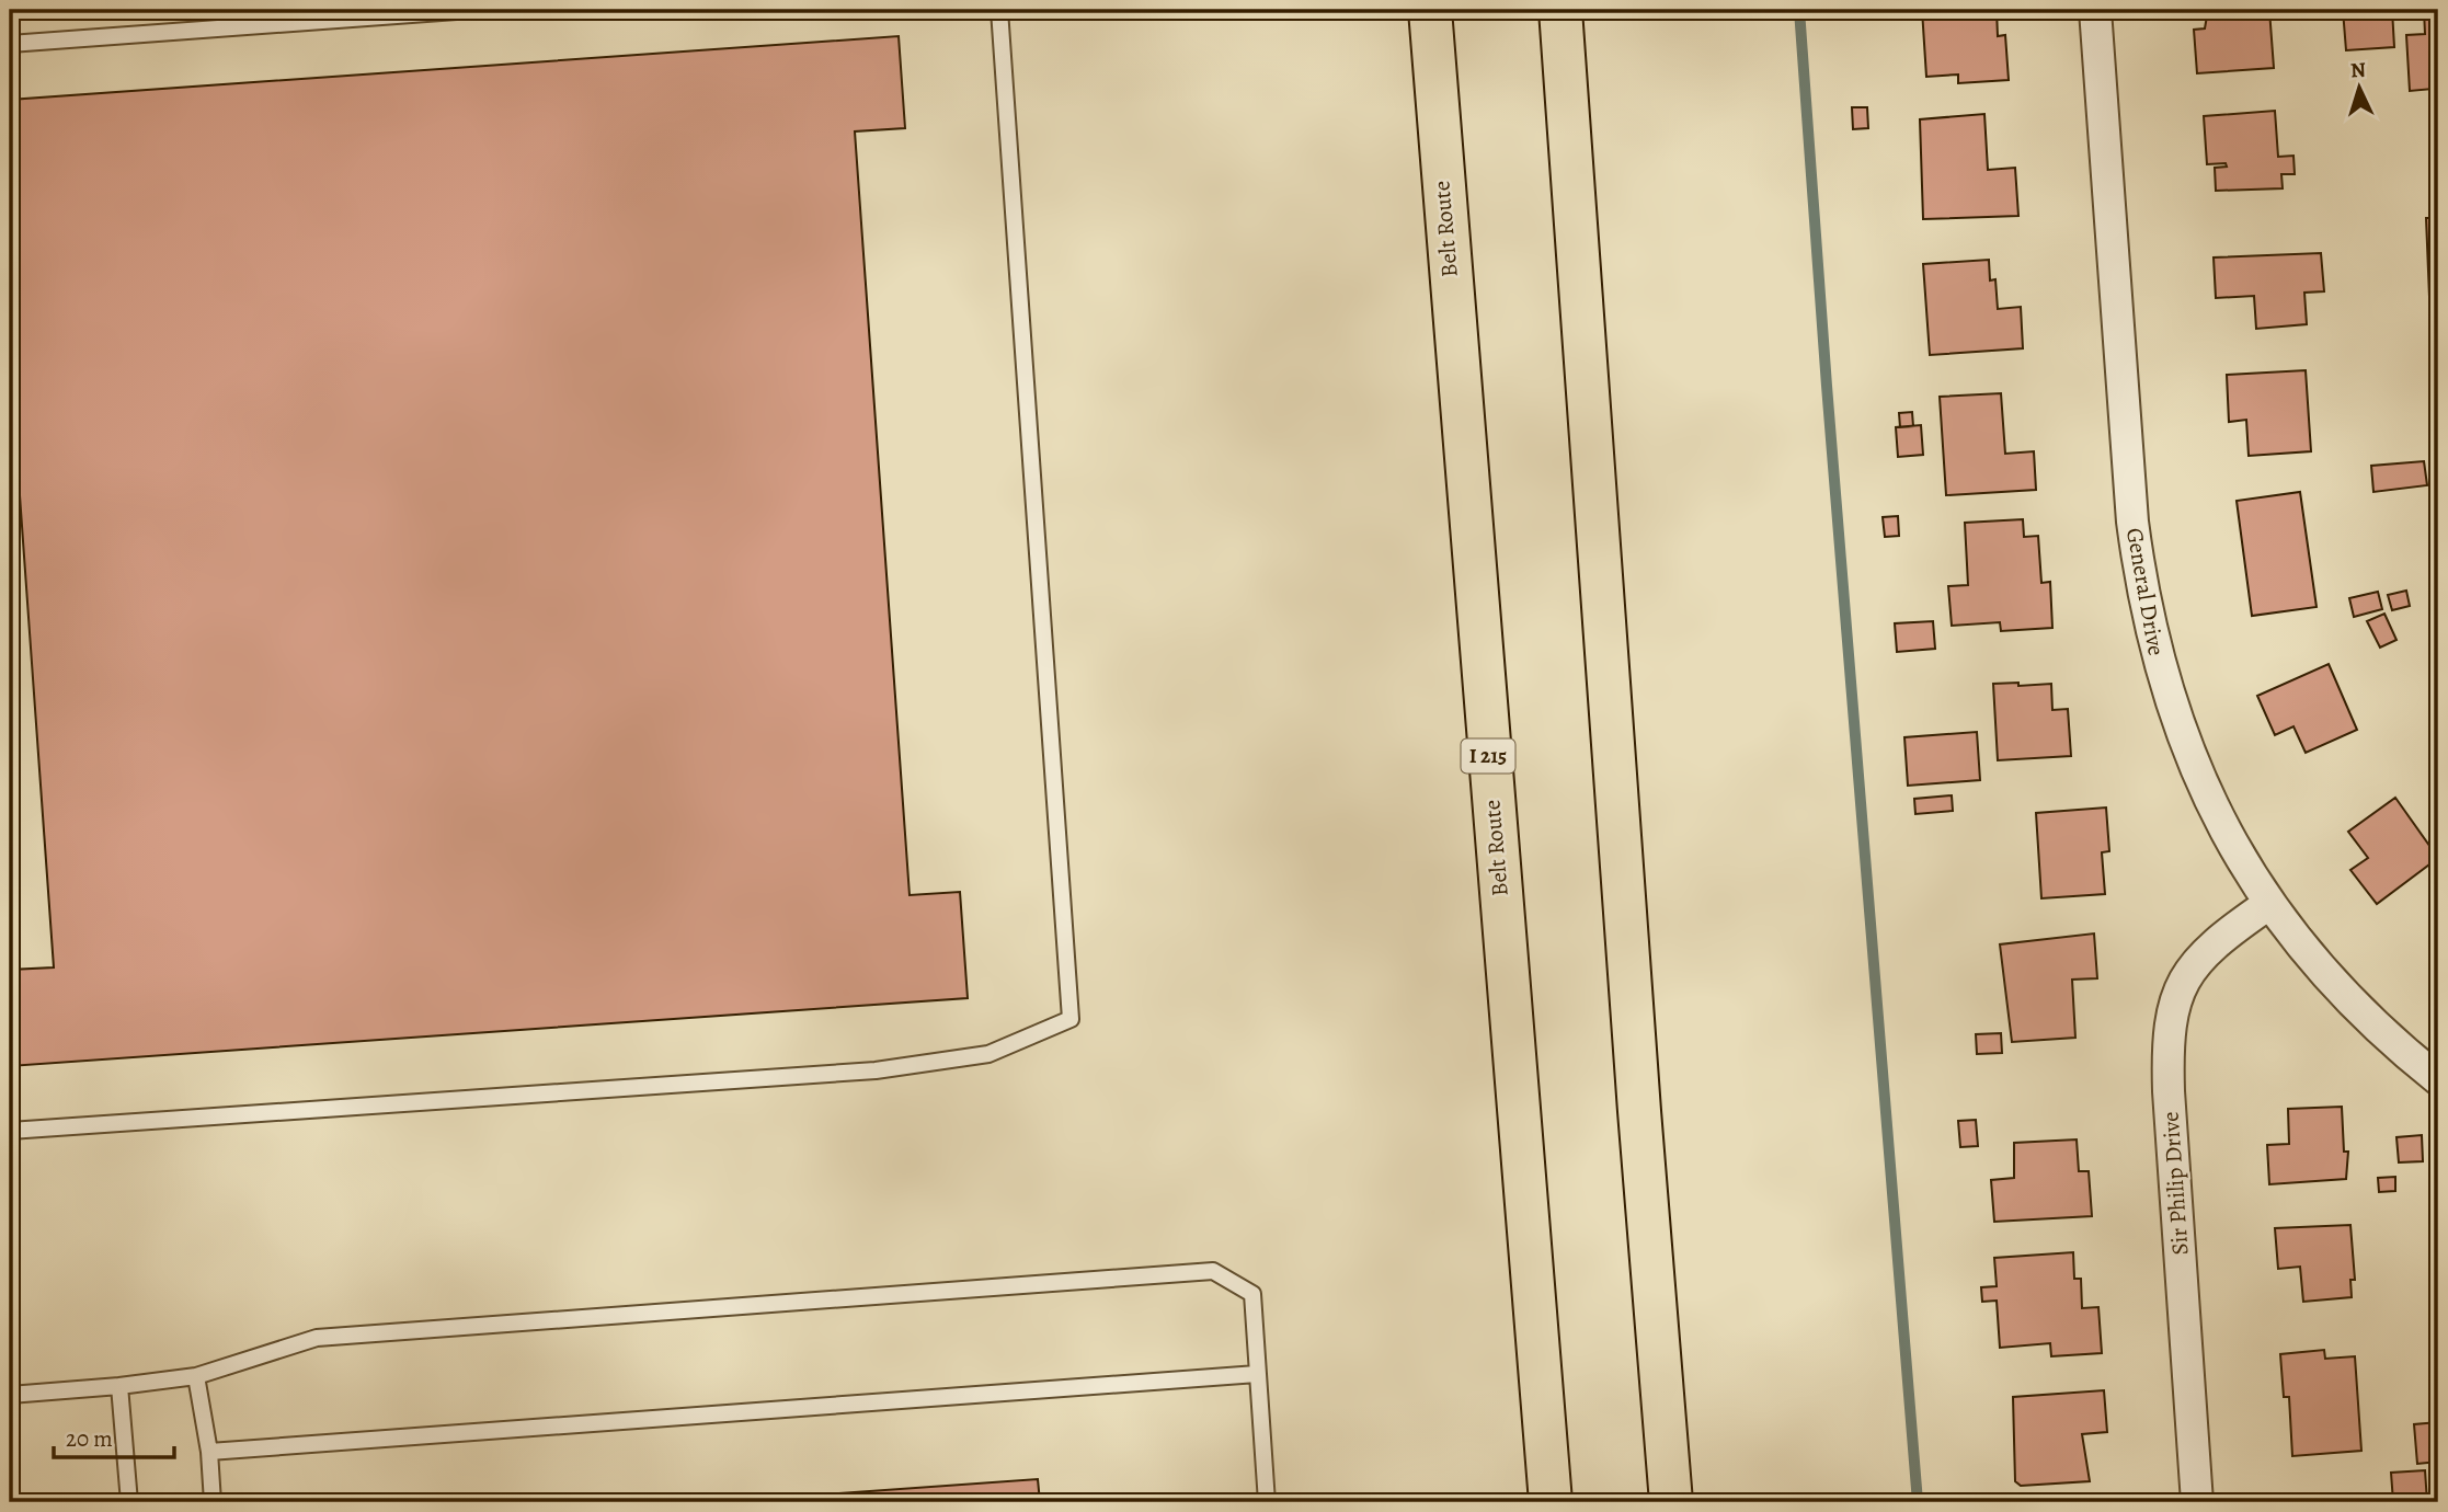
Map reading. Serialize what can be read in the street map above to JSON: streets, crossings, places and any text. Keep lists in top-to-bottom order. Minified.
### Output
{"streets":{"highway":["Belt Route","I 215"],"street":["General Drive","Sir Philip Drive"]},"crossings":[["General Drive","Sir Philip Drive"]],"scale_bar":"20 m","north":"top"}
